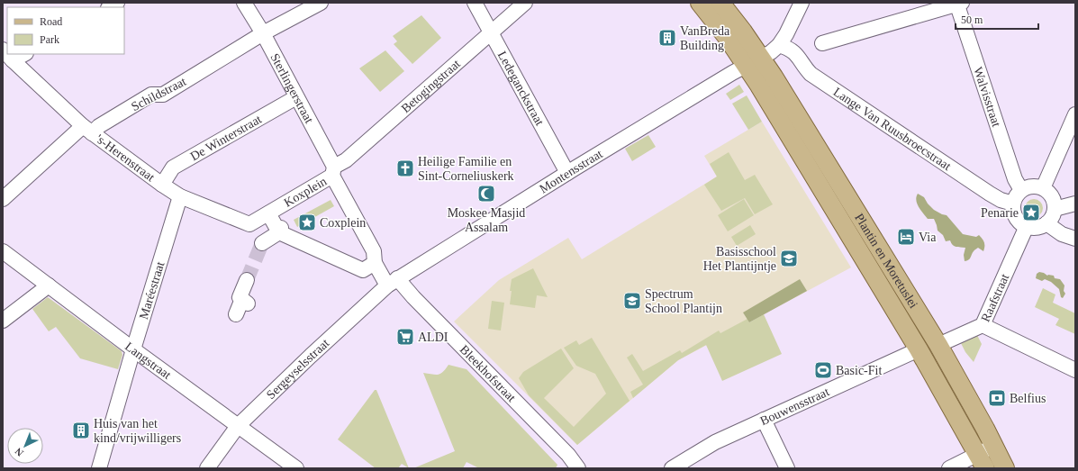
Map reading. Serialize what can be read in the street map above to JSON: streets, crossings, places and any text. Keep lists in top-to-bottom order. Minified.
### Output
{"streets":{"main road":["Plantin en Moretuslei"],"street":["Betogingstraat","Ledeganckstraat","Sterlingerstraat","Schildstraat","Walvisstraat","Lange Van Ruusbroecstraat","De Winterstraat","'s-Herenstraat","Montensstraat","Koxplein","Maréestraat","Raafstraat","Langstraat","Sergeyselsstraat","Bleekhofstraat","Bouwensstraat"]},"crossings":[["Betogingstraat","Ledeganckstraat"],["Betogingstraat","Sterlingerstraat"],["Betogingstraat","Koxplein"],["Ledeganckstraat","Montensstraat"],["Sterlingerstraat","Schildstraat"],["Sterlingerstraat","De Winterstraat"],["Sterlingerstraat","Koxplein"],["Schildstraat","'s-Herenstraat"],["Walvisstraat","Lange Van Ruusbroecstraat"],["Walvisstraat","Raafstraat"],["Lange Van Ruusbroecstraat","Montensstraat"],["Lange Van Ruusbroecstraat","Raafstraat"],["De Winterstraat","'s-Herenstraat"],["'s-Herenstraat","Koxplein"],["'s-Herenstraat","Maréestraat"],["Montensstraat","Koxplein"],["Montensstraat","Plantin en Moretuslei"],["Montensstraat","Sergeyselsstraat"],["Montensstraat","Bleekhofstraat"],["Koxplein","Sergeyselsstraat"],["Koxplein","Bleekhofstraat"],["Plantin en Moretuslei","Raafstraat"],["Plantin en Moretuslei","Bouwensstraat"],["Maréestraat","Langstraat"],["Langstraat","Sergeyselsstraat"],["Sergeyselsstraat","Bleekhofstraat"]],"places":{"building":["VanBreda Building","Huis van het kind/vrijwilligers"],"church":["Heilige Familie en Sint-Corneliuskerk"],"mosque":["Moskee Masjid Assalam"],"place":["Penarie","Coxplein"],"hotel":["Via"],"school or university":["Basisschool Het Plantijntje","Spectrum School Plantijn"],"supermarket":["ALDI"],"sports":["Basic-Fit"],"bank":["Belfius"]},"legend":["Road","Park"],"scale_bar":"50 m","north":"bottom left"}
